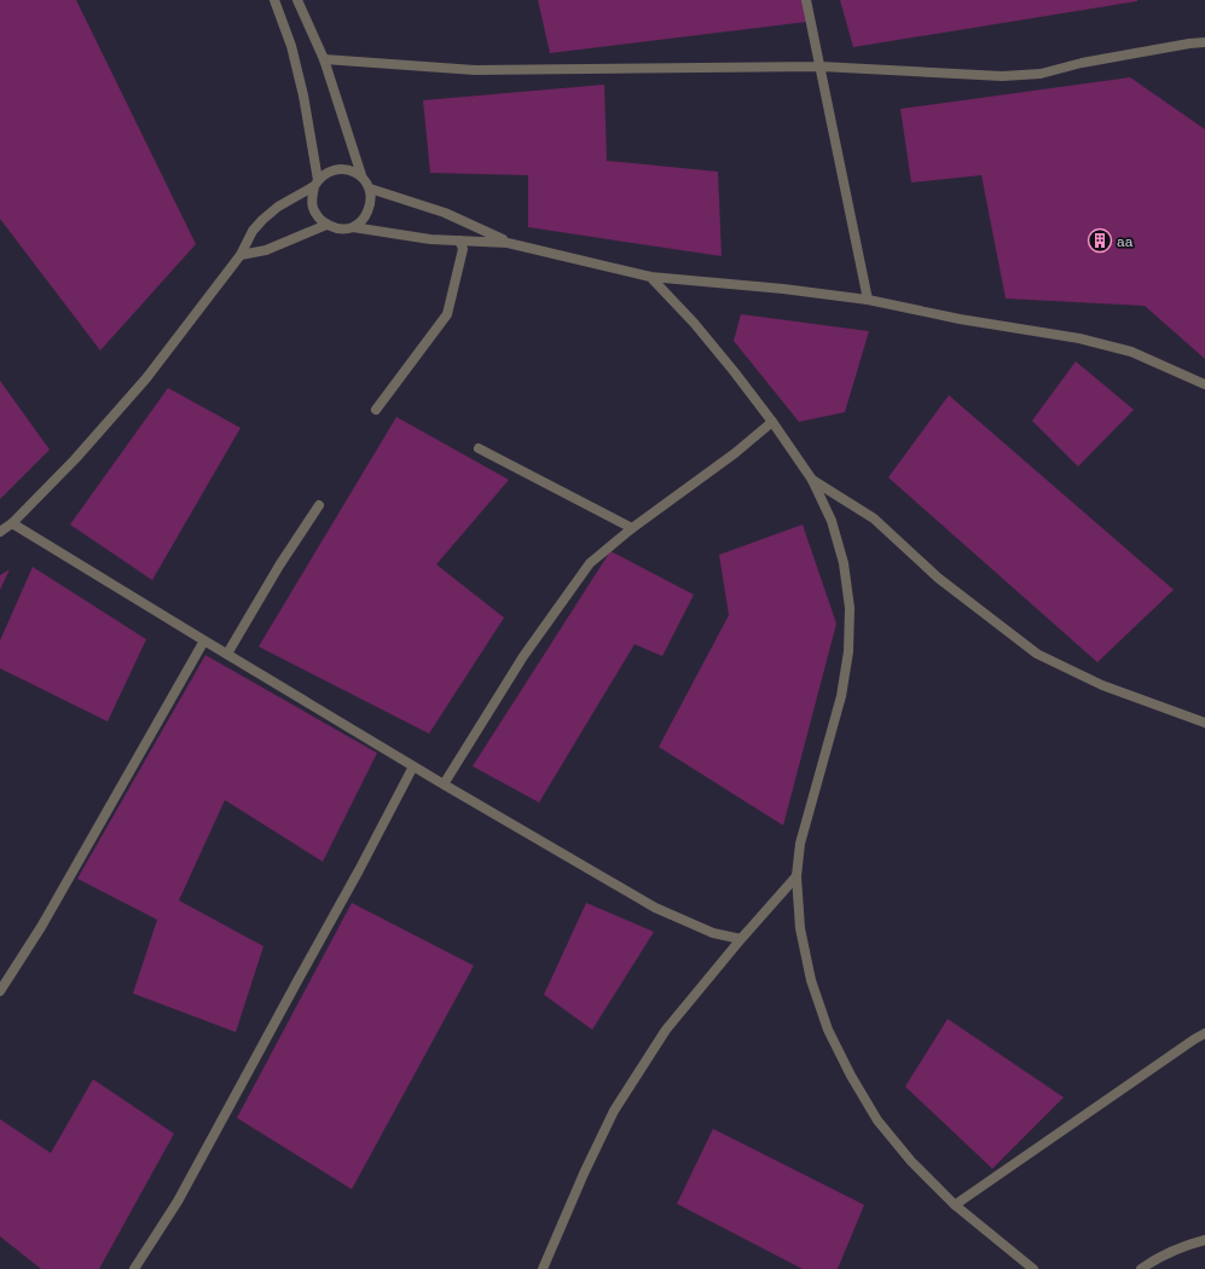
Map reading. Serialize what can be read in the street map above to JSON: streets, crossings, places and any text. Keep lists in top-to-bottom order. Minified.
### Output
{"places":{"building":["aa"]}}
